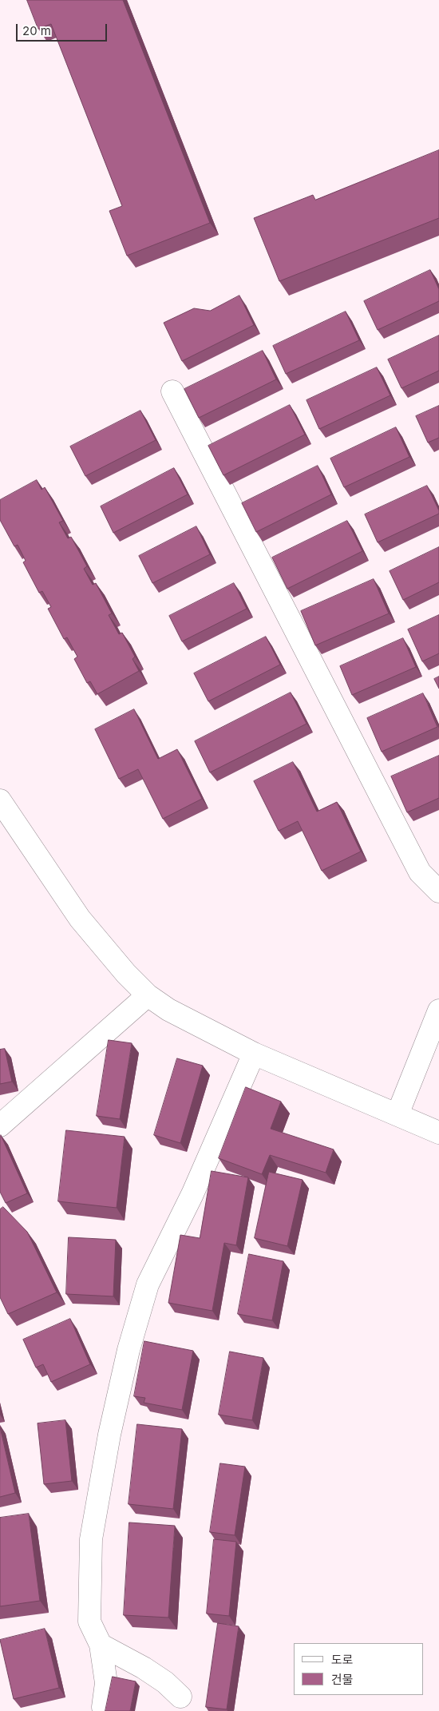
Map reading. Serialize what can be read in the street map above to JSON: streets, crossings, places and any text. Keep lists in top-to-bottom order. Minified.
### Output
{"legend":["도로","건물"],"scale_bar":"20 m"}
